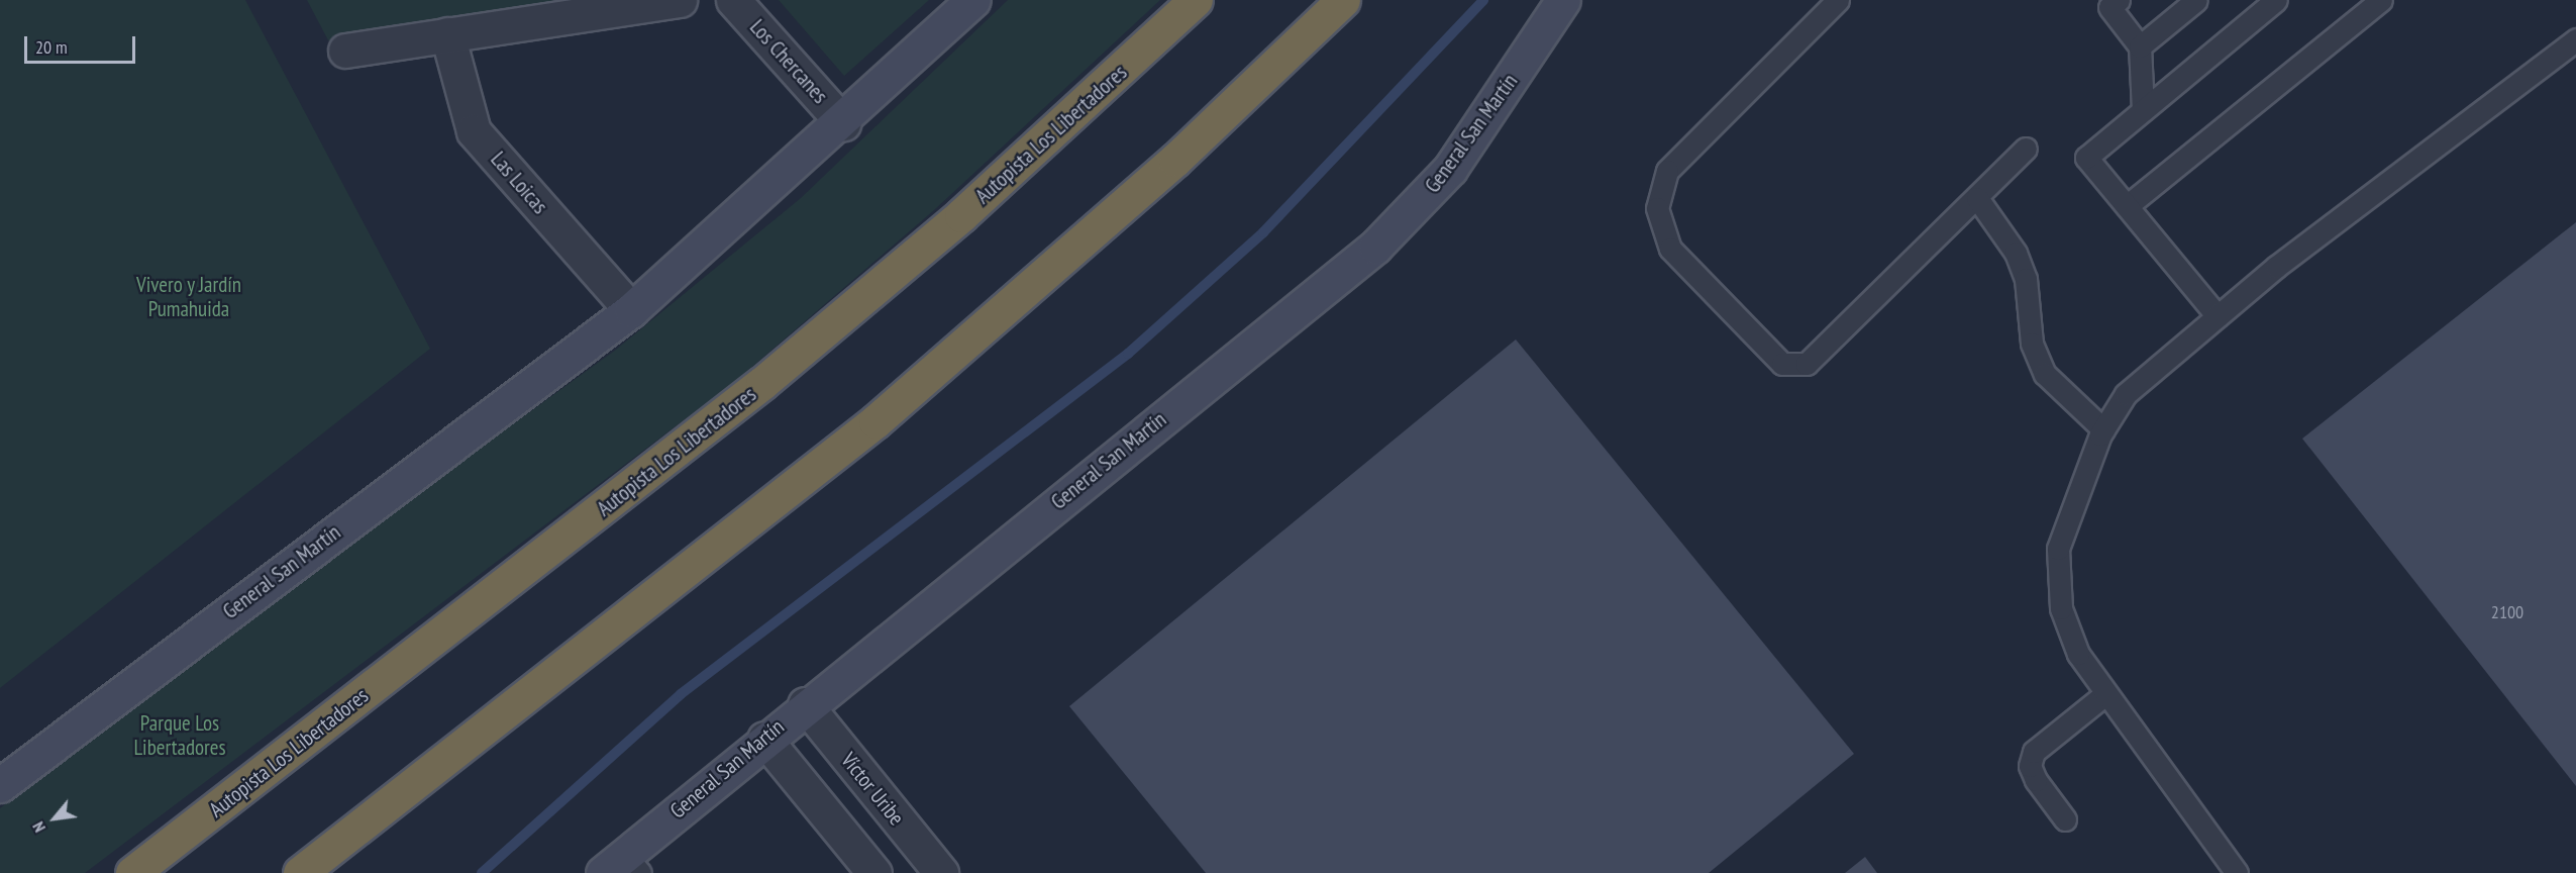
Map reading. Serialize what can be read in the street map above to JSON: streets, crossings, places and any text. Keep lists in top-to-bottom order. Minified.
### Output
{"streets":{"highway":["Autopista Los Libertadores"],"street":["Los Chercanes","General San Martín","Las Loicas","Víctor Uribe"]},"crossings":[["Los Chercanes","General San Martín"],["General San Martín","Las Loicas"],["General San Martín","Víctor Uribe"]],"parks":["Vivero y Jardín Pumahuida","Parque Los Libertadores"],"house_numbers":["2100"],"scale_bar":"20 m","north":"bottom left"}
